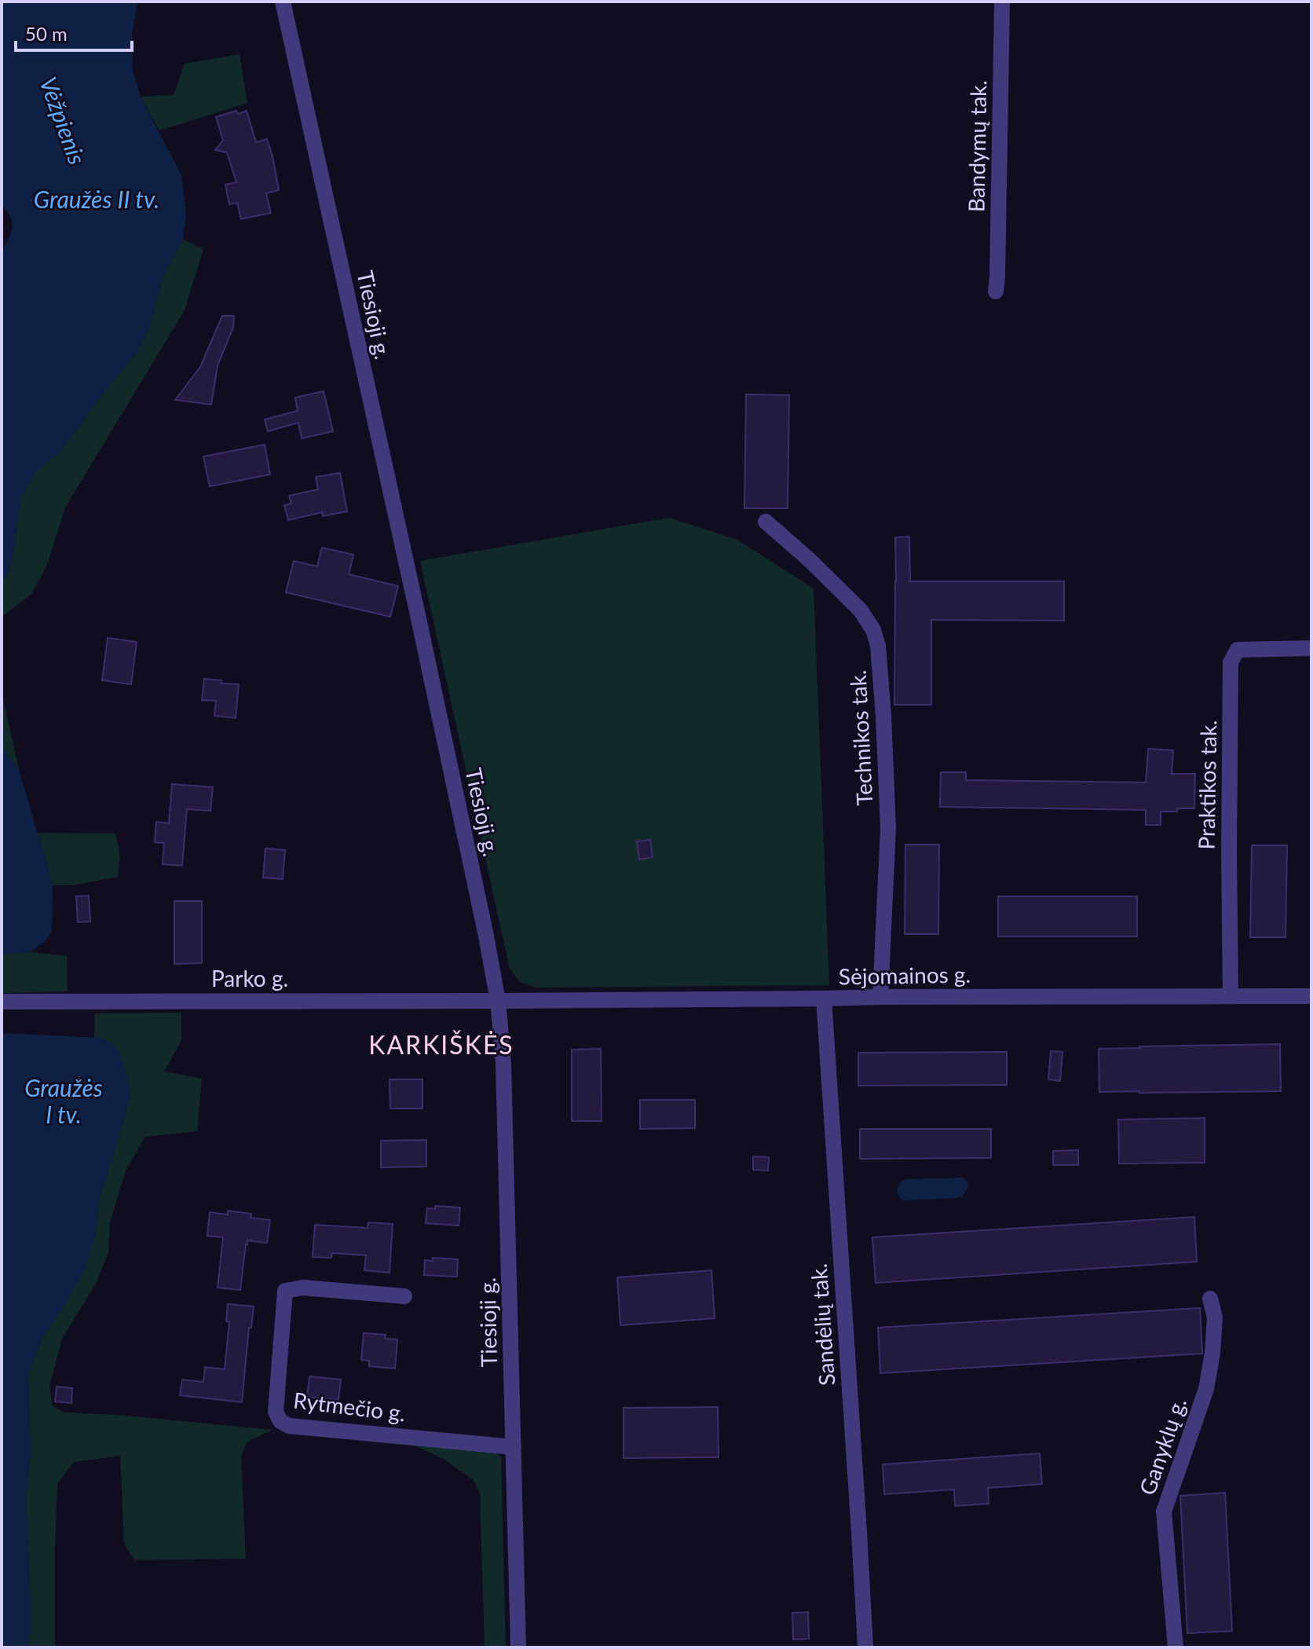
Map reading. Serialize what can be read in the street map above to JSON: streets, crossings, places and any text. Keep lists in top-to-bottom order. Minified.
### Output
{"streets":{"street":["Bandymų tak.","Tiesioji g.","Technikos tak.","Praktikos tak.","Sėjomainos g.","Parko g.","Sandėlių tak.","Rytmečio g.","Ganyklų g."]},"crossings":[["Tiesioji g.","Sėjomainos g."],["Tiesioji g.","Parko g."],["Tiesioji g.","Rytmečio g."],["Technikos tak.","Sėjomainos g."],["Praktikos tak.","Sėjomainos g."],["Sėjomainos g.","Parko g."],["Sėjomainos g.","Sandėlių tak."]],"districts":["KARKIŠKĖS"],"water":["Vėžpienis","Graužės II tv.","Graužės I tv."],"scale_bar":"50 m"}
